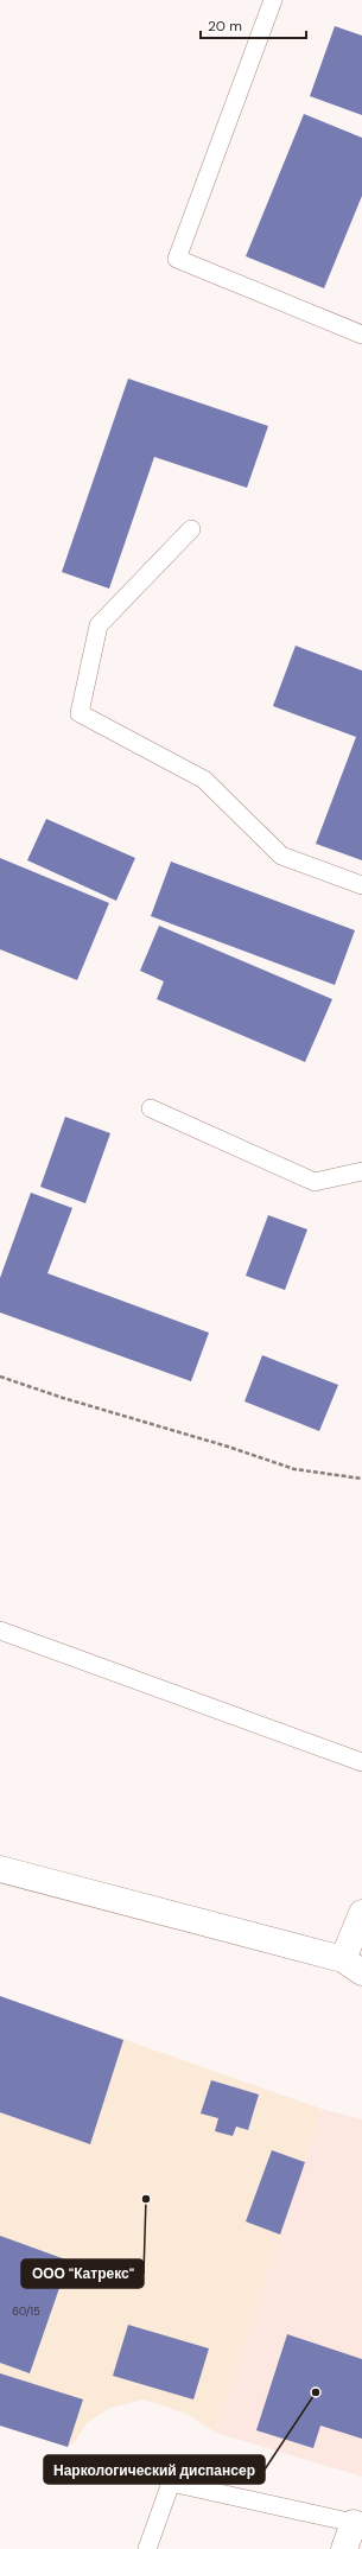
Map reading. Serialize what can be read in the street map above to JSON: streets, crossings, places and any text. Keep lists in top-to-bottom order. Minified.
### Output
{"places":["ООО \"Катрекс\"","Наркологический диспансер"],"house_numbers":["60/15"],"scale_bar":"20 m"}
